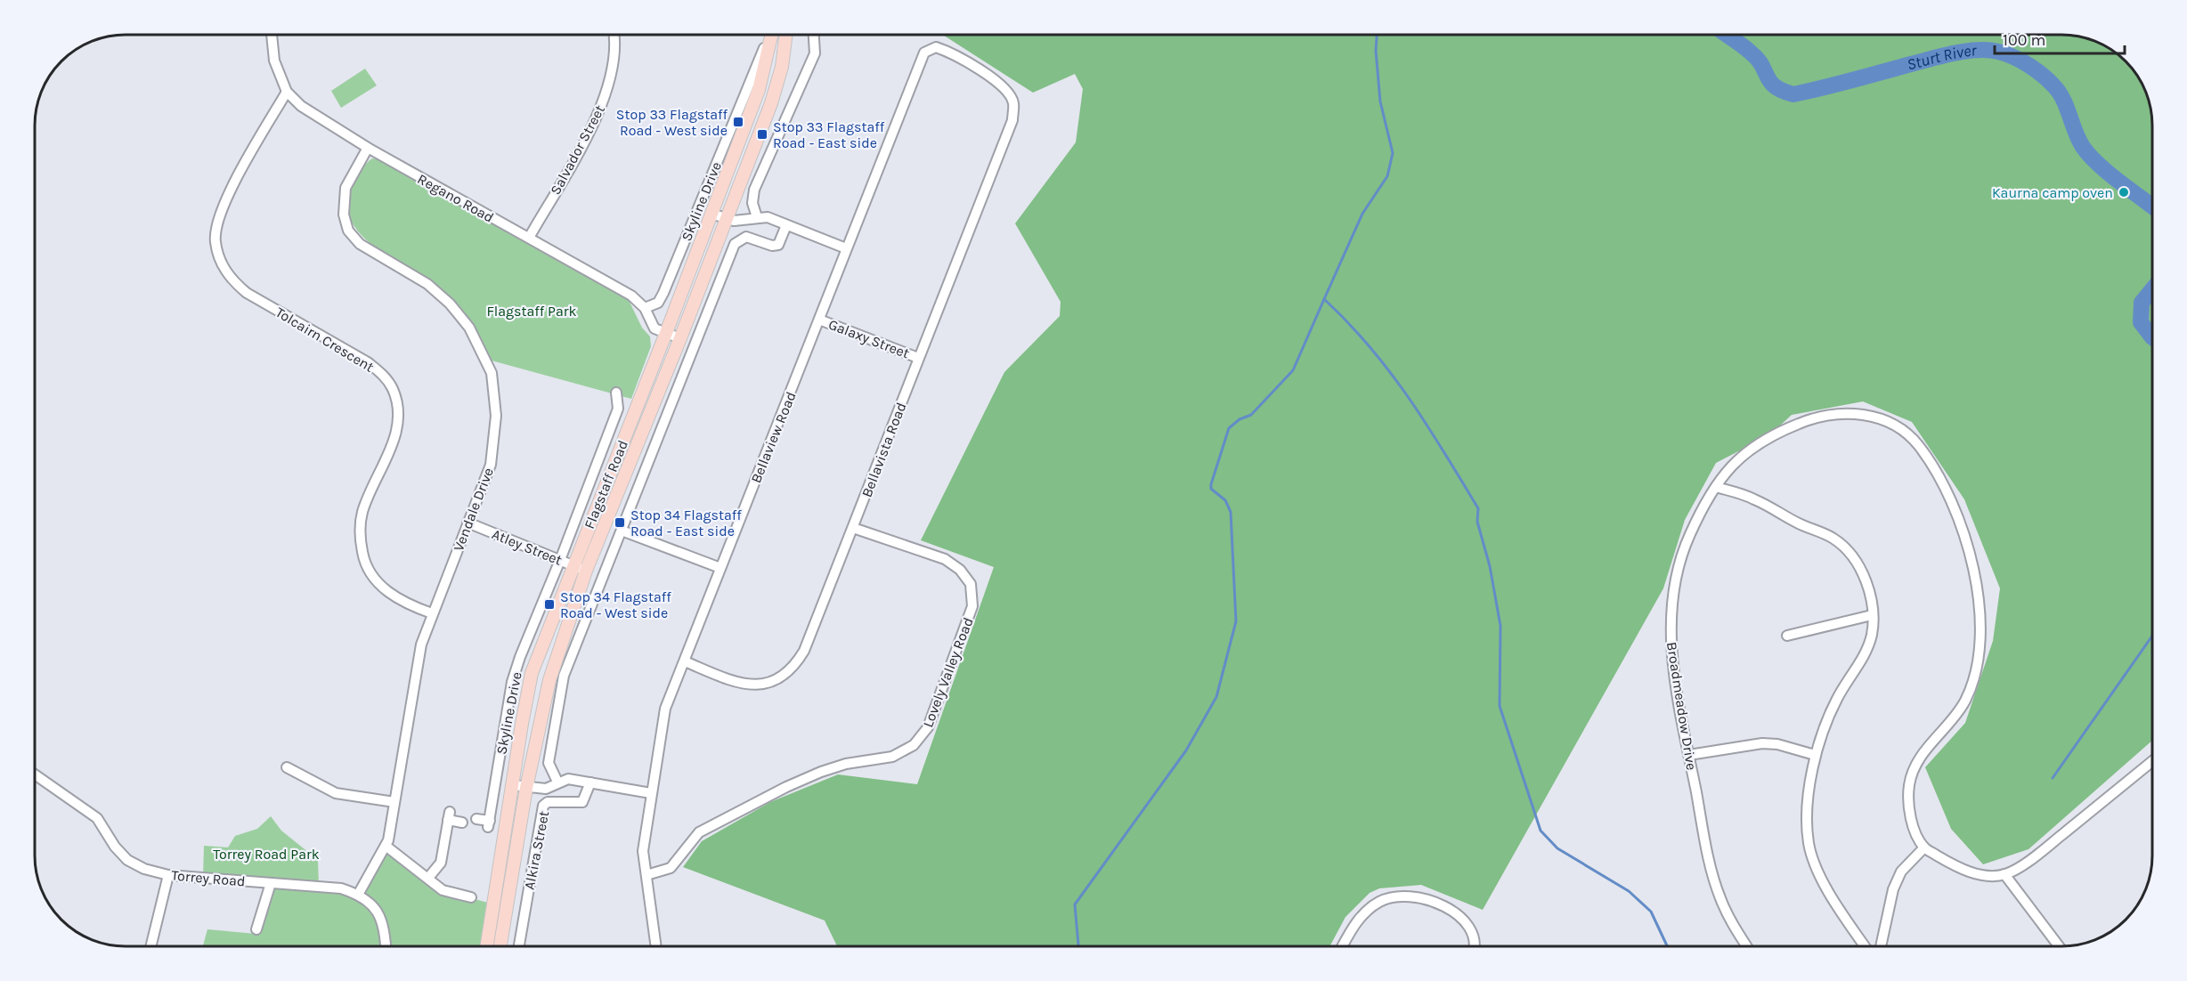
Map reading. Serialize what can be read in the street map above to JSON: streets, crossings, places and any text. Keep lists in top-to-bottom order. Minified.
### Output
{"streets":{"main road":["Flagstaff Road"],"street":["Salvador Street","Regano Road","Skyline Drive","Galaxy Street","Tolcairn Crescent","Bellaview Road","Bellavista Road","Vendale Drive","Atley Street","Lovely Valley Road","Broadmeadow Drive","Alkira Street","Torrey Road"]},"crossings":[["Salvador Street","Regano Road"],["Regano Road","Skyline Drive"],["Regano Road","Tolcairn Crescent"],["Regano Road","Flagstaff Road"],["Regano Road","Vendale Drive"],["Skyline Drive","Atley Street"],["Galaxy Street","Bellaview Road"],["Galaxy Street","Bellavista Road"],["Tolcairn Crescent","Vendale Drive"],["Bellaview Road","Bellavista Road"],["Bellaview Road","Lovely Valley Road"],["Bellavista Road","Lovely Valley Road"],["Flagstaff Road","Atley Street"],["Vendale Drive","Atley Street"],["Vendale Drive","Torrey Road"]],"water":["Sturt River"],"parks":["Flagstaff Park","Torrey Road Park"],"places":{"transit":["Stop 33 Flagstaff Road - West side","Stop 33 Flagstaff Road - East side","Stop 34 Flagstaff Road - East side","Stop 34 Flagstaff Road - West side"],"other":["Kaurna camp oven"]},"scale_bar":"100 m"}
